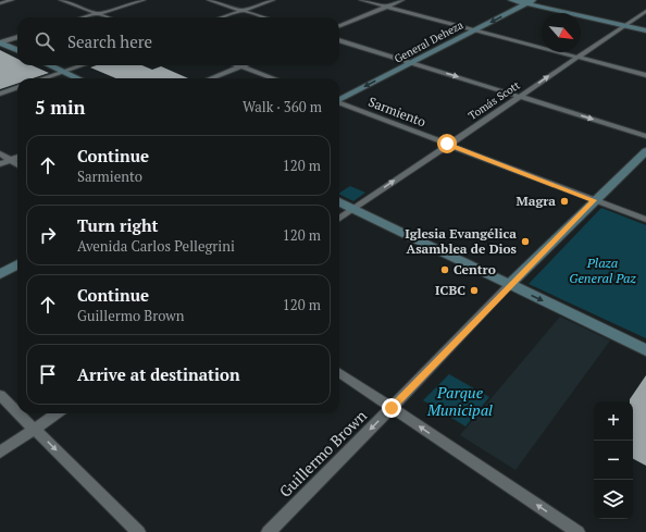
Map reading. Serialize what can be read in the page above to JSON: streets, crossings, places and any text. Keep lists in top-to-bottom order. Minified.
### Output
{"streets":{"main road":["General Deheza"],"street":["Tomás Scott","Sarmiento","Guillermo Brown"]},"crossings":[["Tomás Scott","Sarmiento"]],"one_way":["General Deheza","Tomás Scott","Guillermo Brown"],"parks":["Plaza General Paz","Parque Municipal"],"places":["Magra","Iglesia Evangélica Asamblea de Dios","Centro","ICBC"],"north":"bottom right","page":{"search":"Search here","heading":["5 min","Walk · 360 m"],"list":[["Continue","Sarmiento","120 m"],["Turn right","Avenida Carlos Pellegrini","120 m"],["Continue","Guillermo Brown","120 m"],"Arrive at destination"],"map_buttons":["+","−"]}}
